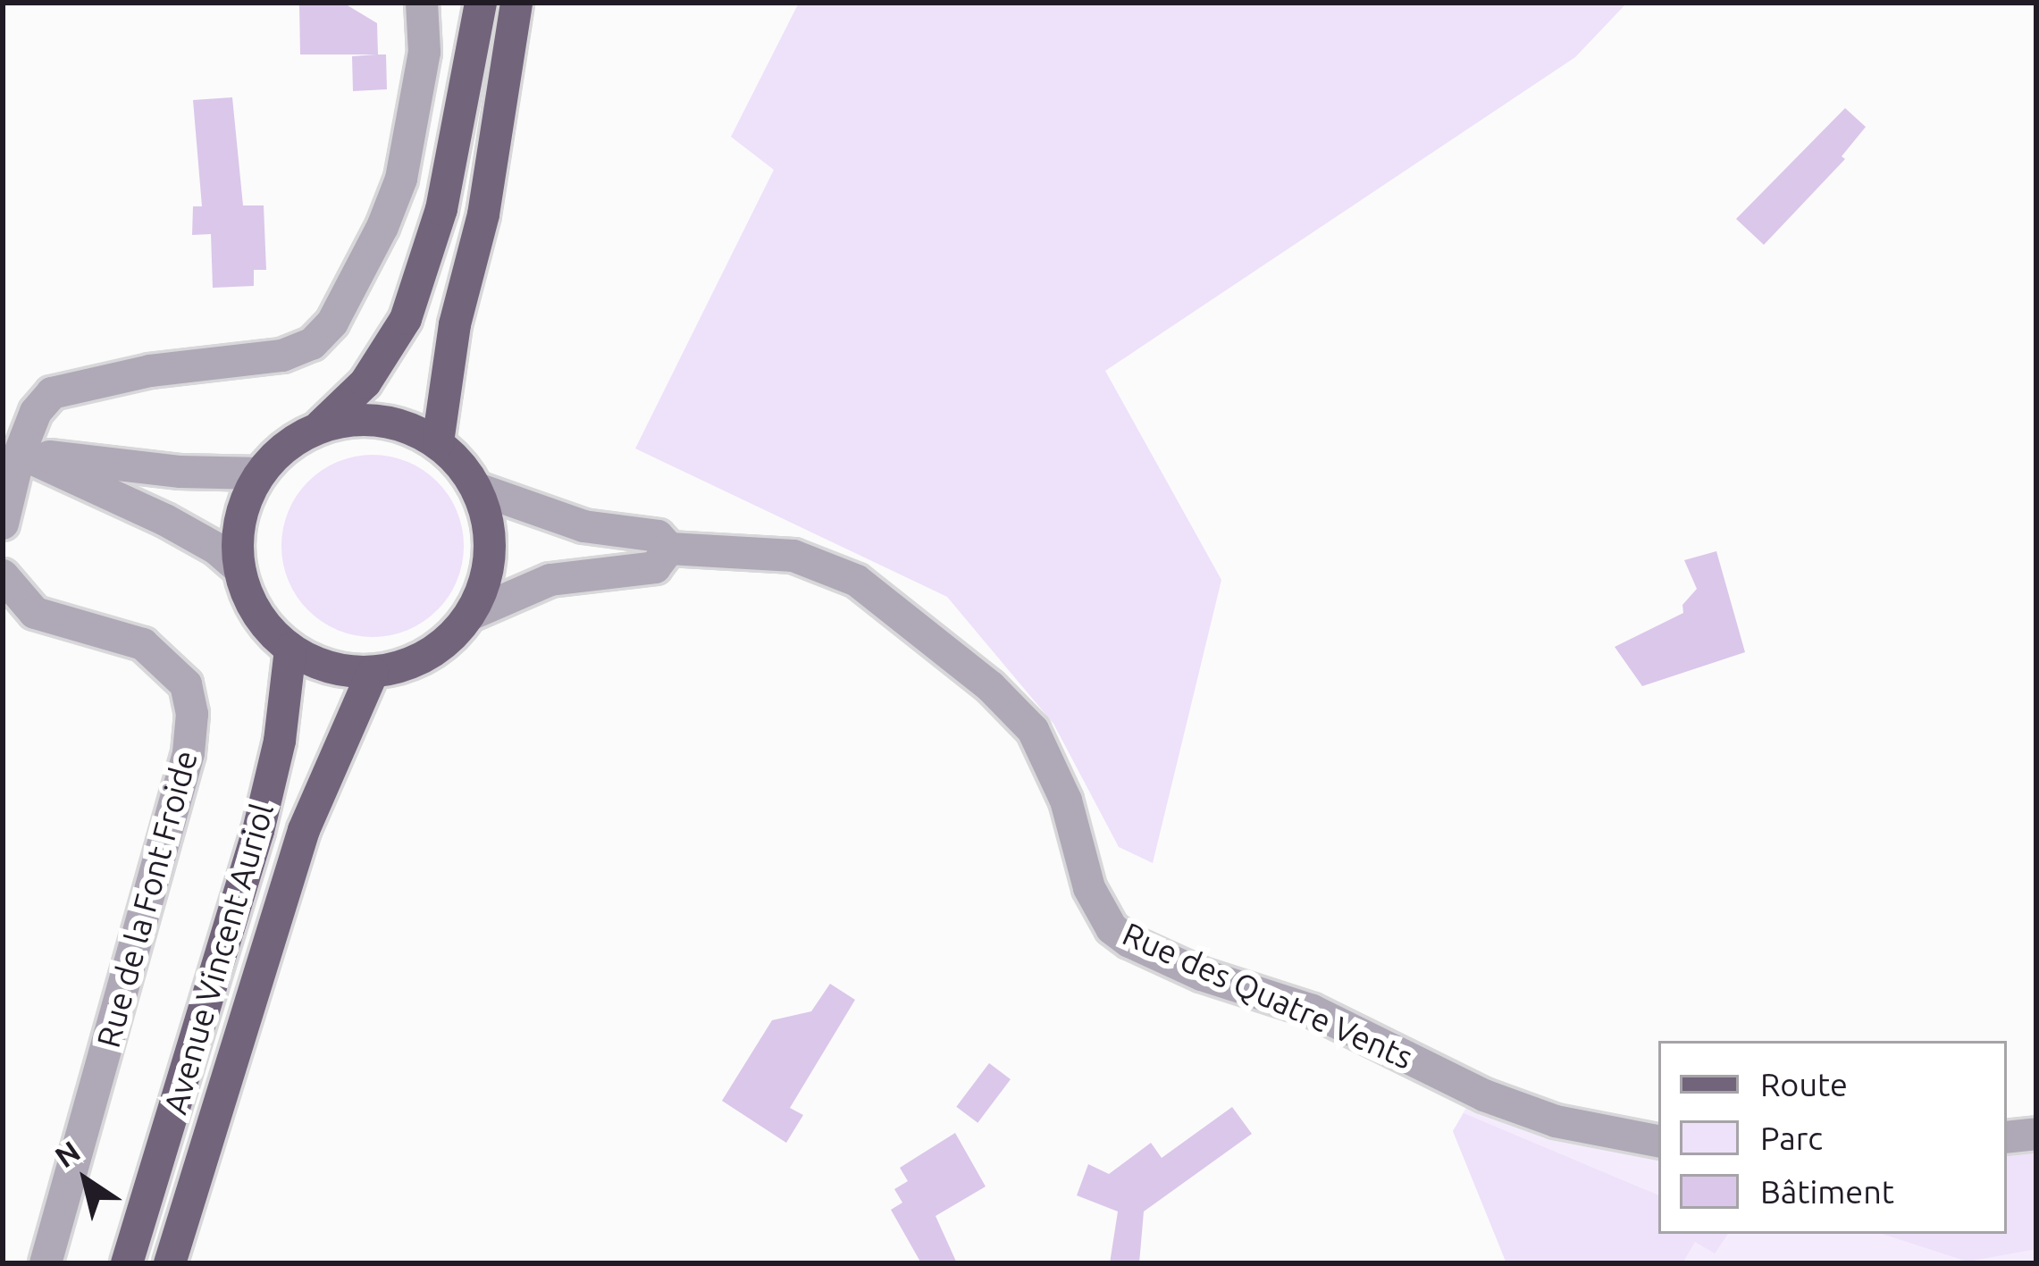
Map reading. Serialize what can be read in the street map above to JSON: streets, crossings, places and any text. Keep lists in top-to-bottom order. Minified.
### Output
{"streets":{"main road":["Avenue Vincent Auriol"],"street":["Rue de la Font Froide","Rue des Quatre Vents"]},"crossings":[["Avenue Vincent Auriol","Rue des Quatre Vents"]],"legend":["Route","Parc","Bâtiment"],"north":"top left"}
